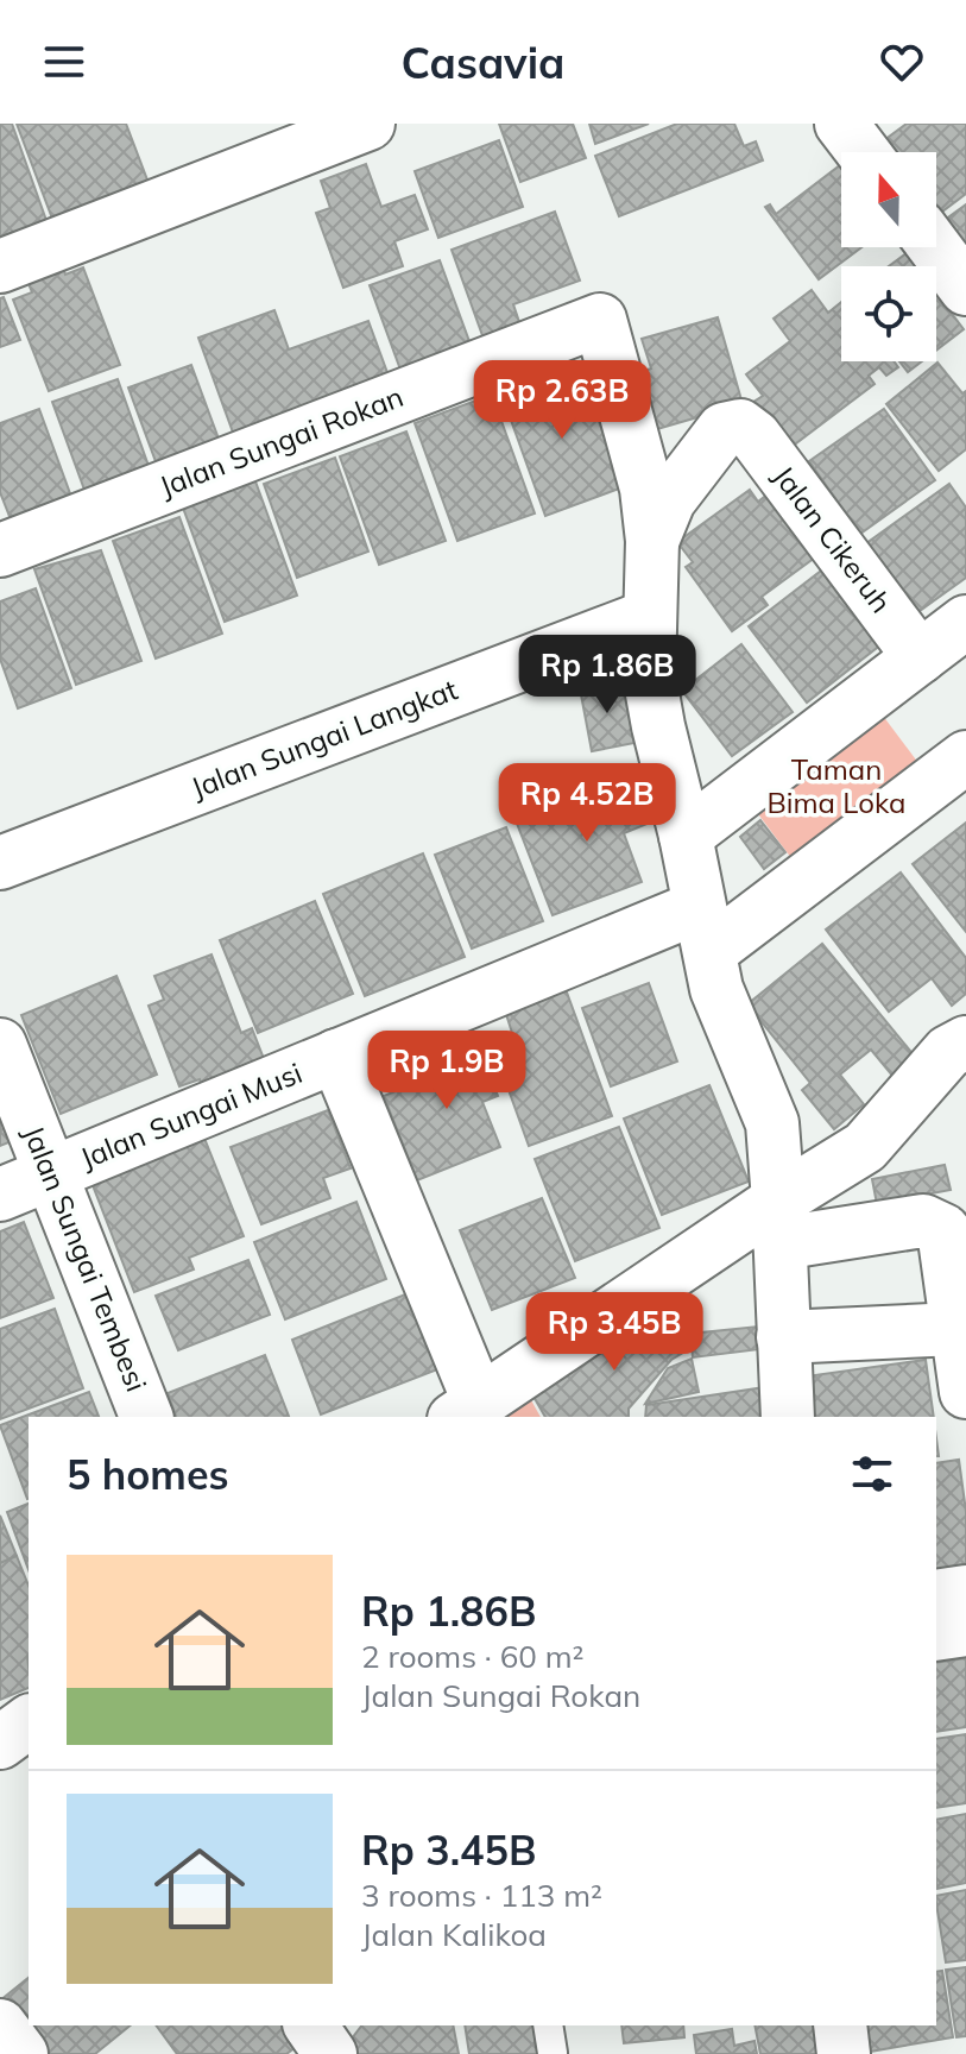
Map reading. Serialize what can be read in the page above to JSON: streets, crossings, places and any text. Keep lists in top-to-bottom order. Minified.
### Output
{"streets":{"street":["Jalan Sungai Rokan","Jalan Cikeruh","Jalan Sungai Langkat","Jalan Sungai Musi","Jalan Sungai Tembesi"]},"crossings":[["Jalan Sungai Rokan","Jalan Cikeruh"],["Jalan Sungai Rokan","Jalan Sungai Langkat"],["Jalan Sungai Rokan","Jalan Sungai Musi"],["Jalan Sungai Musi","Jalan Sungai Tembesi"]],"parks":["Taman Bima Loka"],"north":"top","page":{"header":"Casavia","price":["Rp 2.63B","Rp 1.86B","Rp 4.52B","Rp 1.9B","Rp 3.45B"],"heading":"5 homes","list":[{"name":"Rp 1.86B","note":"2 rooms · 60 m² · Jalan Sungai Rokan"},{"name":"Rp 3.45B","note":"3 rooms · 113 m² · Jalan Kalikoa"}]}}
